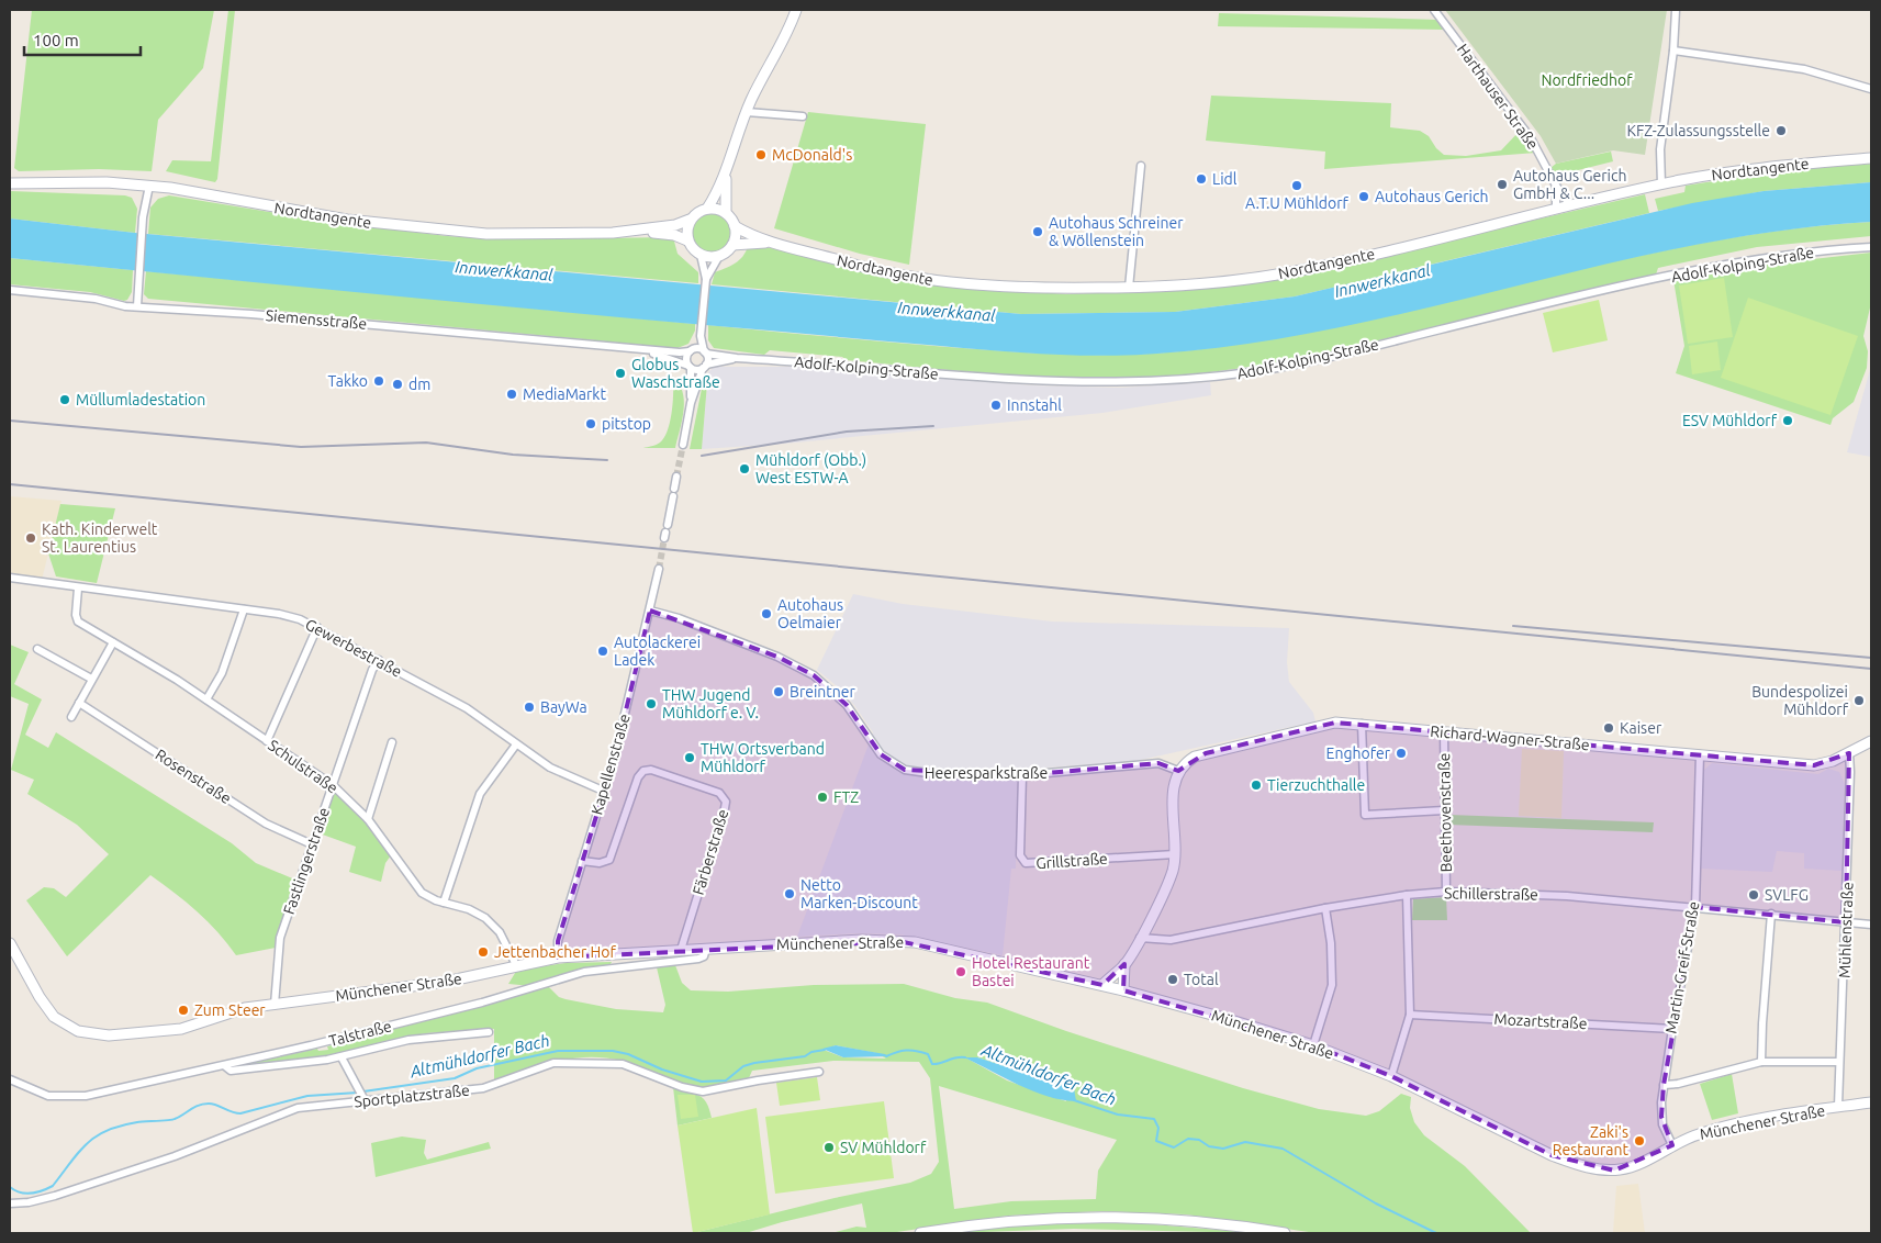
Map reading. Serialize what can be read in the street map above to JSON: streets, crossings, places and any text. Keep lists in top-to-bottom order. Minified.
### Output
{"streets":{"street":["Harthauser Straße","Nordtangente","Adolf-Kolping-Straße","Siemensstraße","Gewerbestraße","Richard-Wagner-Straße","Kapellenstraße","Schulstraße","Heeresparkstraße","Rosenstraße","Beethovenstraße","Färberstraße","Fastlingerstraße","Grillstraße","Schillerstraße","Mühlenstraße","Münchener Straße","Martin-Greif-Straße","Mozartstraße","Talstraße","Sportplatzstraße"]},"crossings":[["Harthauser Straße","Nordtangente"],["Adolf-Kolping-Straße","Siemensstraße"],["Gewerbestraße","Kapellenstraße"],["Gewerbestraße","Schulstraße"],["Gewerbestraße","Fastlingerstraße"],["Richard-Wagner-Straße","Heeresparkstraße"],["Richard-Wagner-Straße","Beethovenstraße"],["Richard-Wagner-Straße","Mühlenstraße"],["Richard-Wagner-Straße","Martin-Greif-Straße"],["Kapellenstraße","Heeresparkstraße"],["Kapellenstraße","Färberstraße"],["Kapellenstraße","Münchener Straße"],["Schulstraße","Fastlingerstraße"],["Schulstraße","Münchener Straße"],["Heeresparkstraße","Grillstraße"],["Rosenstraße","Fastlingerstraße"],["Beethovenstraße","Schillerstraße"],["Färberstraße","Münchener Straße"],["Fastlingerstraße","Münchener Straße"],["Schillerstraße","Mühlenstraße"],["Schillerstraße","Martin-Greif-Straße"],["Mühlenstraße","Münchener Straße"],["Münchener Straße","Martin-Greif-Straße"],["Münchener Straße","Talstraße"],["Martin-Greif-Straße","Mozartstraße"]],"water":["Innwerkkanal","Altmühldorfer Bach"],"parks":["Nordfriedhof"],"places":["KFZ-Zulassungsstelle","McDonald's","Lidl","Autohaus Gerich GmbH & C...","A.T.U Mühldorf","Autohaus Gerich","Autohaus Schreiner & Wöllenstein","Globus Waschstraße","Takko","dm","MediaMarkt","Müllumladestation","Innstahl","ESV Mühldorf","pitstop","Mühldorf (Obb.) West ESTW-A","Kath. Kinderwelt St. Laurentius","Autohaus Oelmaier","Autolackerei Ladek","Breintner","Bundespolizei Mühldorf","THW Jugend Mühldorf e. V.","BayWa","Kaiser","Enghofer","THW Ortsverband Mühldorf","Tierzuchthalle","FTZ","Netto Marken-Discount","SVLFG","Jettenbacher Hof","Hotel Restaurant Bastei","Total","Zum Steer","Zaki's Restaurant","SV Mühldorf"],"scale_bar":"100 m"}
